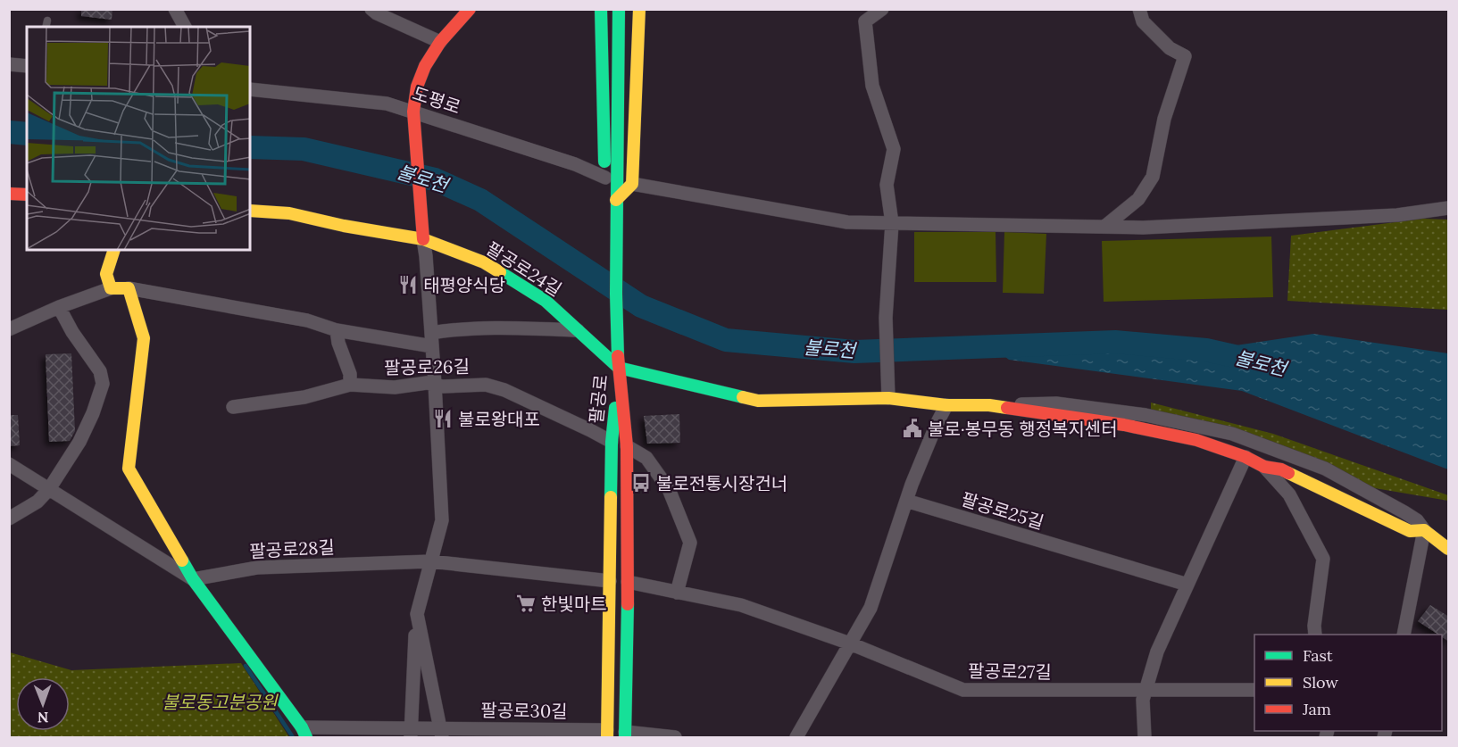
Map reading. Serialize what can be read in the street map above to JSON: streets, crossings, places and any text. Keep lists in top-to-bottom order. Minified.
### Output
{"streets":{"main road":["팔공로24길","팔공로"],"street":["도평로","팔공로26길","팔공로25길","팔공로28길","팔공로27길","팔공로30길"]},"crossings":[["팔공로24길","팔공로"],["팔공로26길","팔공로"],["팔공로","팔공로28길"],["팔공로","팔공로27길"],["팔공로","팔공로30길"]],"water":["불로천"],"parks":["불로동고분공원"],"places":{"restaurant":["태평양식당","불로왕대포"],"public building":["불로·봉무동 행정복지센터"],"bus stop":["불로전통시장건너"],"supermarket":["한빛마트"]},"legend":["Fast","Slow","Jam"],"north":"bottom"}
